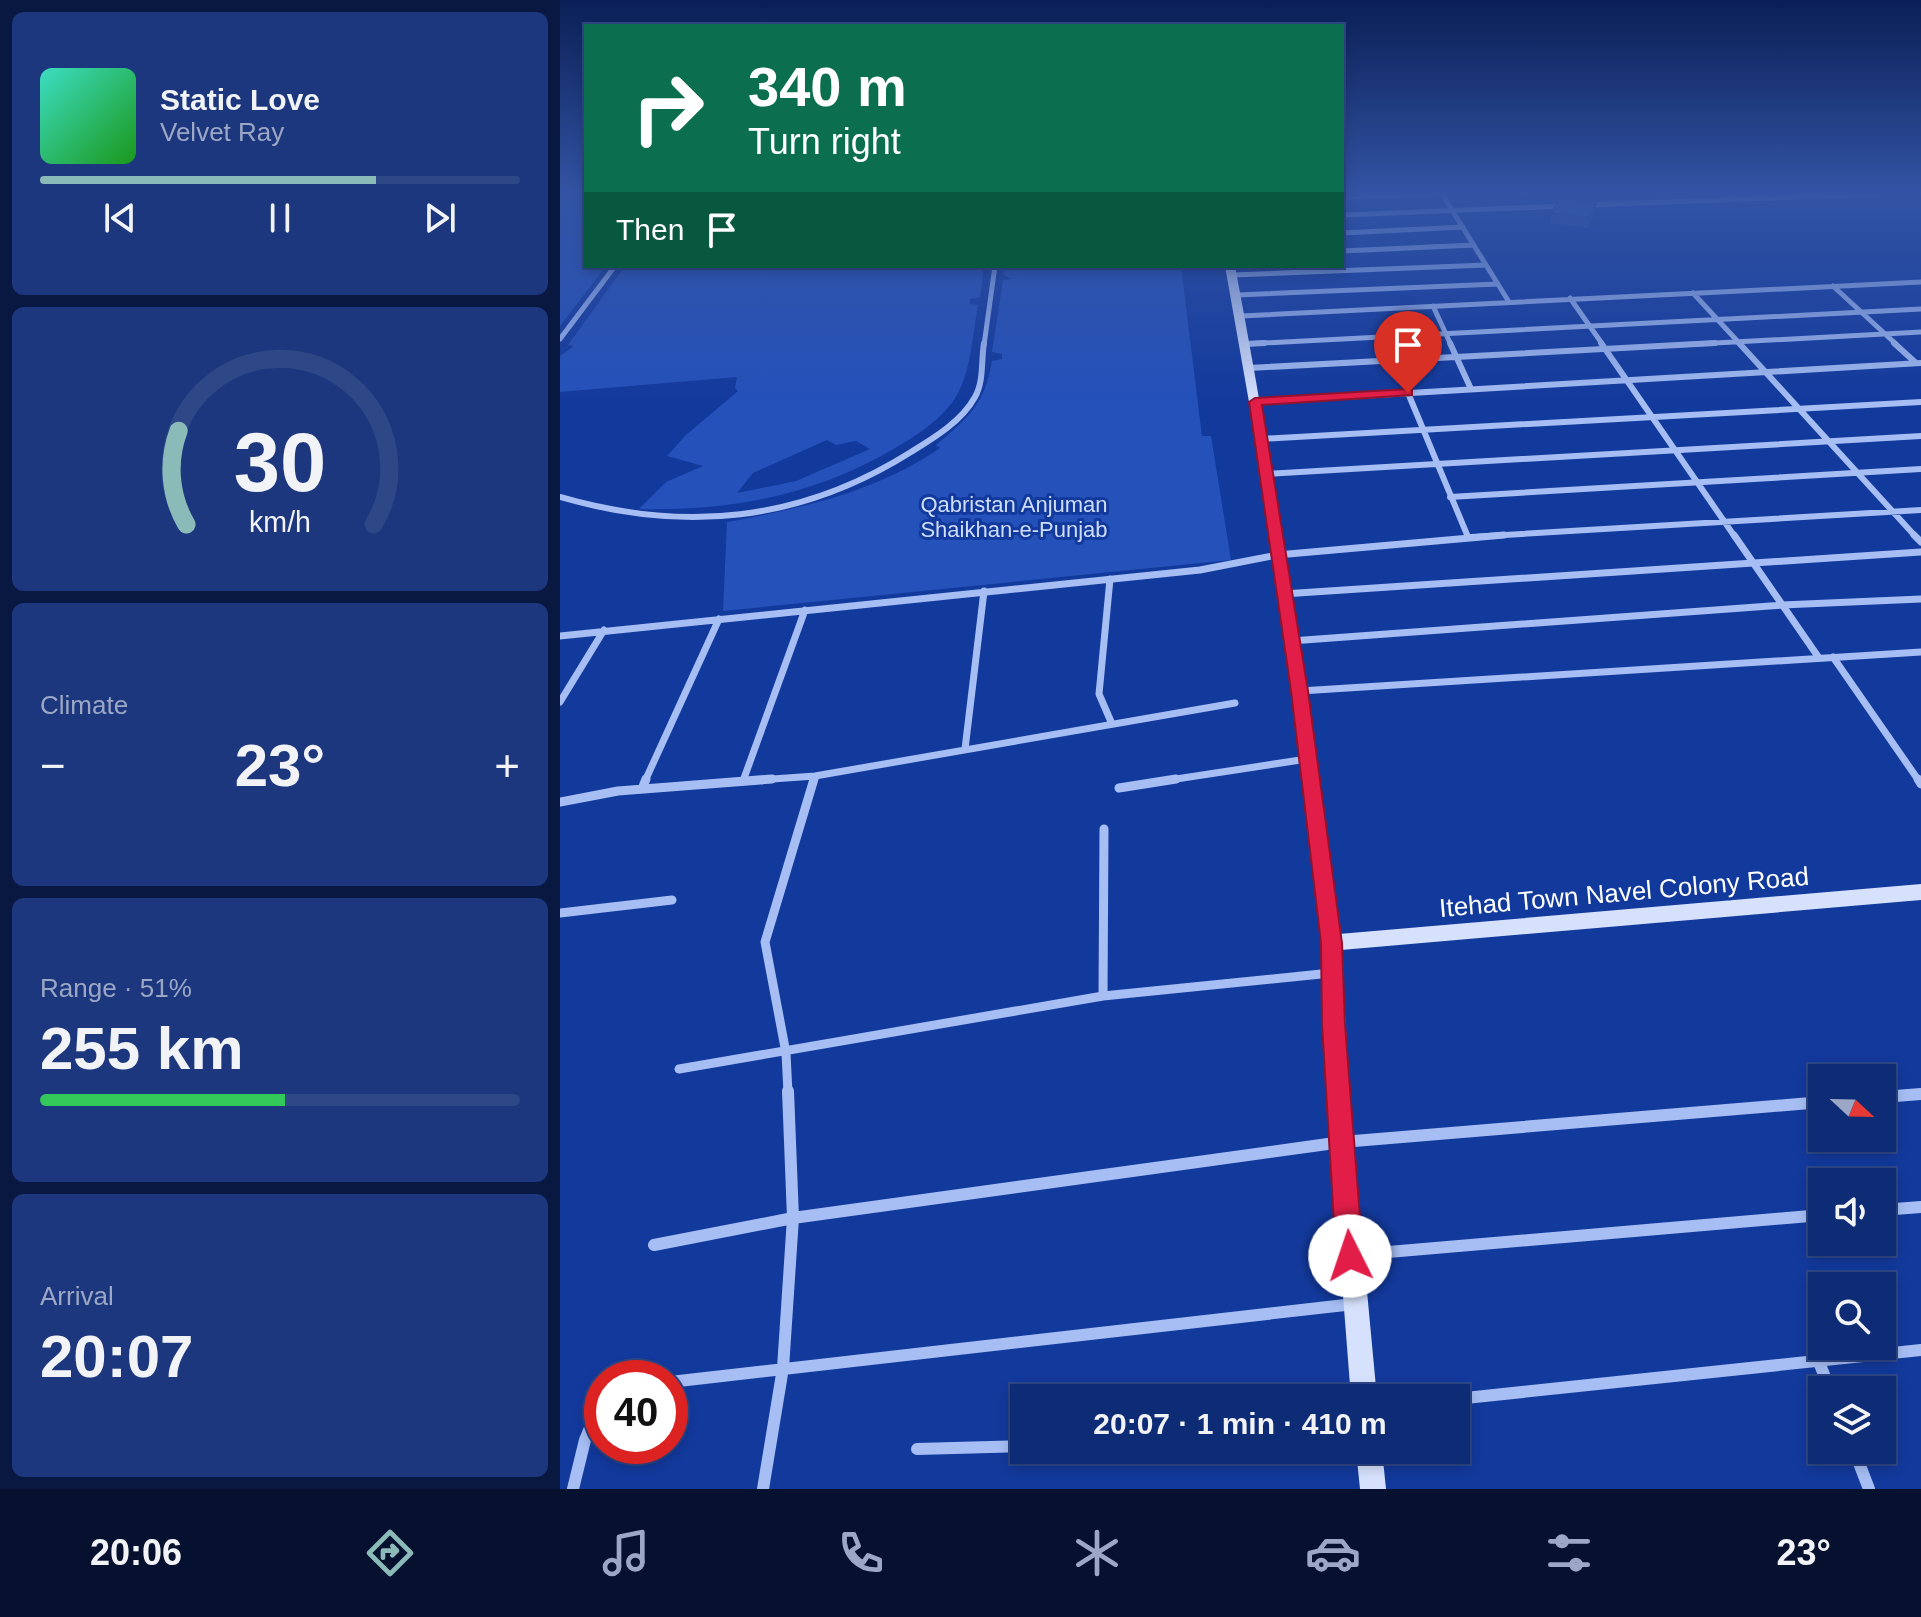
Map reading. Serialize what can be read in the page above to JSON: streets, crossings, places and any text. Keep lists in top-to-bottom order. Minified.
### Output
{"streets":{"street":["Itehad Town Navel Colony Road"]},"parks":["Qabristan Anjuman Shaikhan-e-Punjab"],"north":"right","page":{"turn":["340 m","Turn right"],"song":["Static Love","Velvet Ray"],"then":"Then","tile":["Climate",["Range · 51%","255 km"],["Arrival","20:07"]],"heat":["−","23°","+"],"limit":"40","trip":"20:07 · 1 min · 410 m","tabs":["20:06","23°"],"gauge":["30","km/h"]}}
